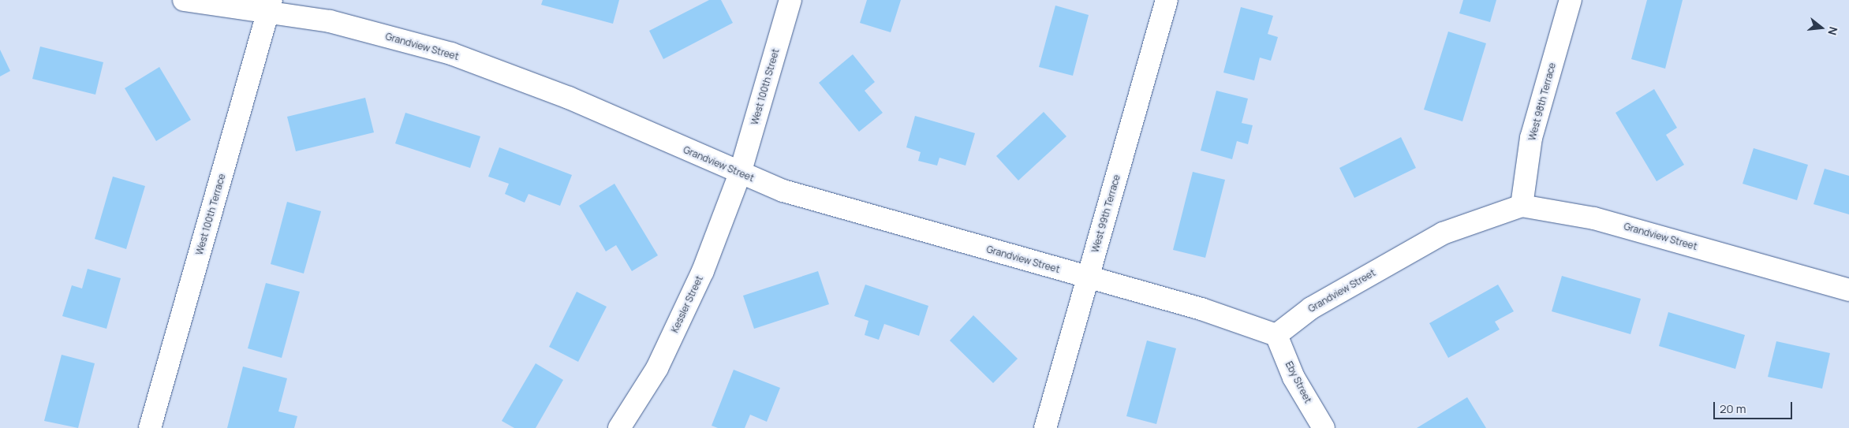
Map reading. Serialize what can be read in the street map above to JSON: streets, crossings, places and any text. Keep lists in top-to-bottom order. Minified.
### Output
{"streets":{"street":["Grandview Street","West 100th Street","West 98th Terrace","West 99th Terrace","West 100th Terrace","Kessler Street","Eby Street"]},"crossings":[["Grandview Street","West 100th Street"],["Grandview Street","West 98th Terrace"],["Grandview Street","West 99th Terrace"],["Grandview Street","West 100th Terrace"],["Grandview Street","Kessler Street"],["Grandview Street","Eby Street"],["West 100th Street","Kessler Street"]],"scale_bar":"20 m","north":"right"}
